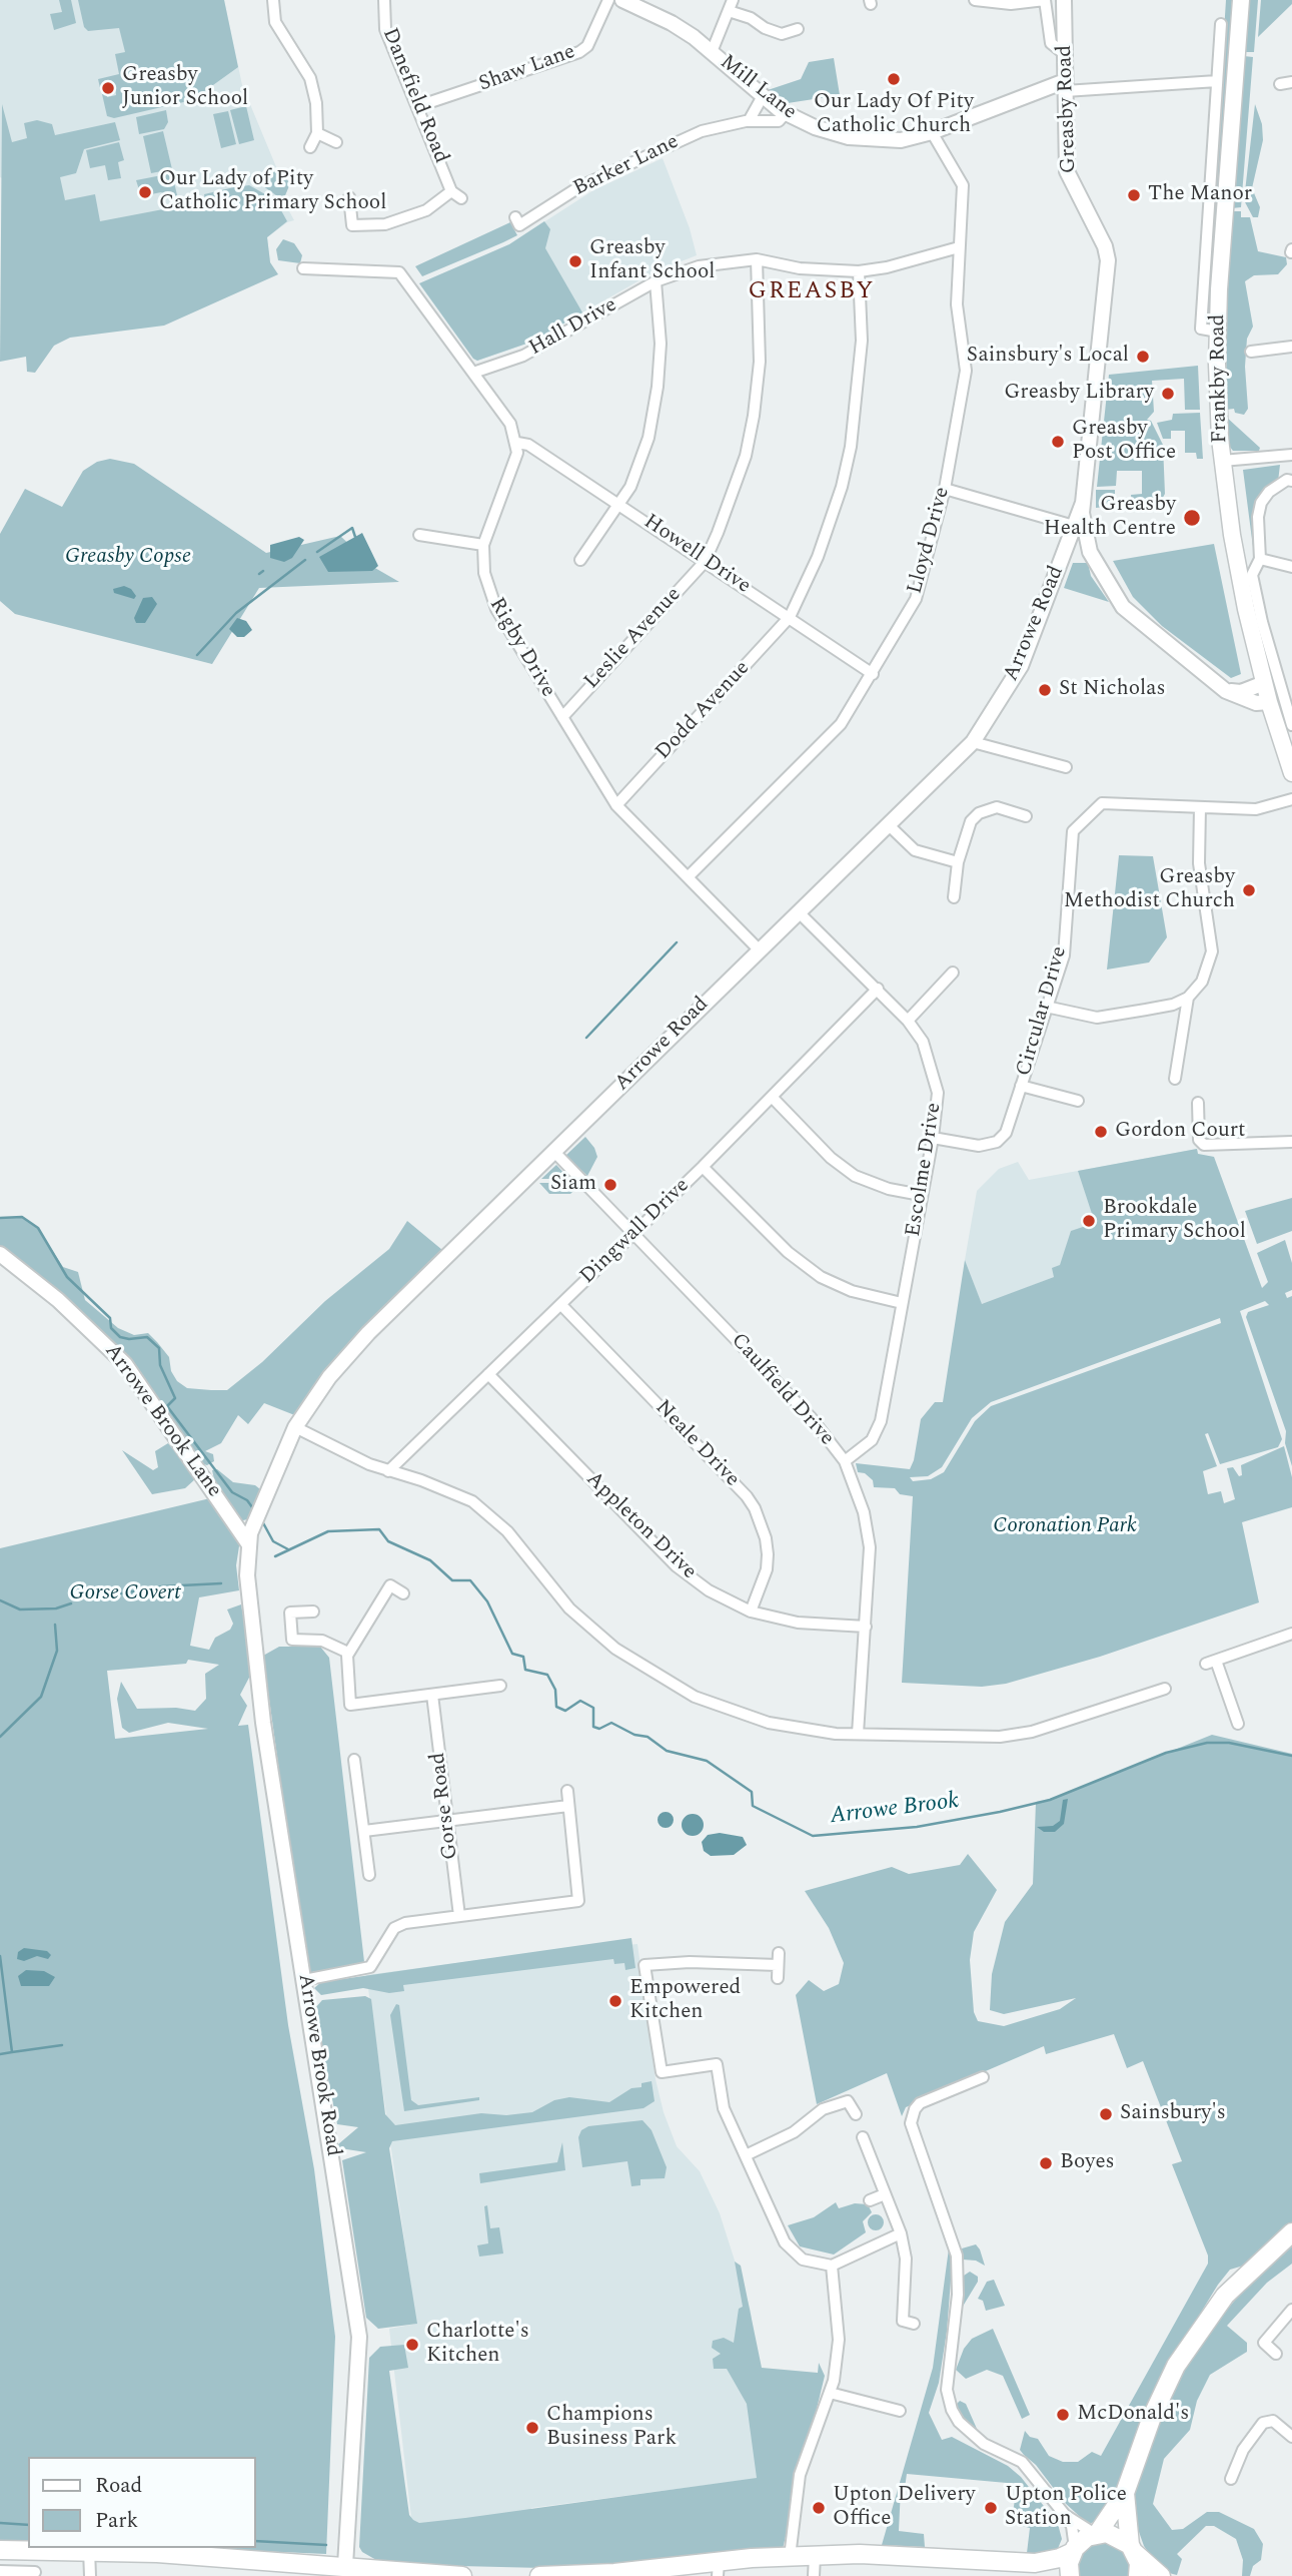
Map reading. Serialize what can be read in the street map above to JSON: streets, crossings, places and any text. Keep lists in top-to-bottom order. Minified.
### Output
{"streets":{"main road":["Frankby Road"],"street":["Shaw Lane","Mill Lane","Danefield Road","Greasby Road","Barker Lane","Hall Drive","Lloyd Drive","Howell Drive","Arrowe Road","Leslie Avenue","Rigby Drive","Dodd Avenue","Circular Drive","Escolme Drive","Dingwall Drive","Caulfield Drive","Arrowe Brook Lane","Neale Drive","Appleton Drive","Gorse Road","Arrowe Brook Road"]},"crossings":[["Shaw Lane","Danefield Road"],["Mill Lane","Greasby Road"],["Mill Lane","Barker Lane"],["Mill Lane","Lloyd Drive"],["Greasby Road","Frankby Road"],["Greasby Road","Arrowe Road"],["Hall Drive","Lloyd Drive"],["Hall Drive","Leslie Avenue"],["Hall Drive","Dodd Avenue"],["Lloyd Drive","Howell Drive"],["Lloyd Drive","Rigby Drive"],["Howell Drive","Leslie Avenue"],["Howell Drive","Rigby Drive"],["Howell Drive","Dodd Avenue"],["Arrowe Road","Rigby Drive"],["Arrowe Road","Escolme Drive"],["Arrowe Road","Caulfield Drive"],["Arrowe Road","Arrowe Brook Lane"],["Arrowe Road","Arrowe Brook Road"],["Leslie Avenue","Rigby Drive"],["Rigby Drive","Dodd Avenue"],["Circular Drive","Escolme Drive"],["Escolme Drive","Dingwall Drive"],["Escolme Drive","Caulfield Drive"],["Dingwall Drive","Caulfield Drive"],["Dingwall Drive","Neale Drive"],["Dingwall Drive","Appleton Drive"],["Caulfield Drive","Appleton Drive"],["Neale Drive","Appleton Drive"]],"districts":["GREASBY"],"water":["Arrowe Brook"],"parks":["Greasby Copse","Coronation Park","Gorse Covert"],"places":["Our Lady Of Pity Catholic Church","Greasby Junior School","Our Lady of Pity Catholic Primary School","The Manor","Greasby Infant School","Sainsbury's Local","Greasby Library","Greasby Post Office","Greasby Health Centre","St Nicholas","Greasby Methodist Church","Gordon Court","Siam","Brookdale Primary School","Empowered Kitchen","Sainsbury's","Boyes","Charlotte's Kitchen","McDonald's","Champions Business Park","Upton Delivery Office","Upton Police Station"],"legend":["Road","Park"]}
